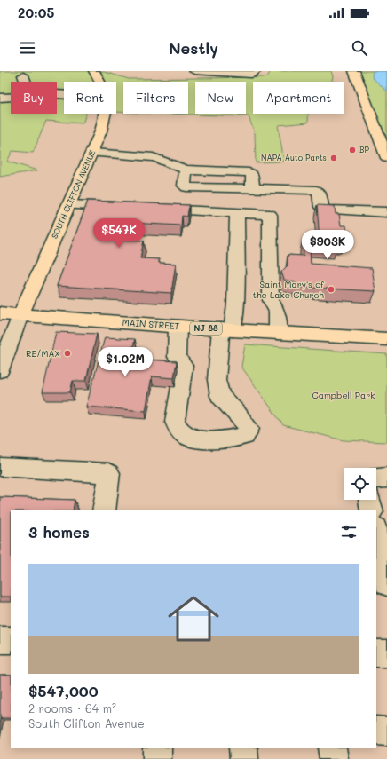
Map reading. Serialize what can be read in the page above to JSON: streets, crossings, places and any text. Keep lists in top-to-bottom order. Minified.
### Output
{"streets":{"main road":["SOUTH CLIFTON AVENUE","MAIN STREET","NJ 88"]},"crossings":[["SOUTH CLIFTON AVENUE","MAIN STREET"]],"parks":["Campbell Park"],"places":["BP","NAPA Auto Parts","Saint Mary's of the Lake Church","RE/MAX"],"page":{"status":"20:05","header":"Nestly","chip":["Buy","Rent","Filters","New","Apartment"],"price":["$547K","$903K","$1.02M"],"heading":"3 homes","list":[{"name":"$547,000","note":"2 rooms · 64 m² · South Clifton Avenue"}]}}
